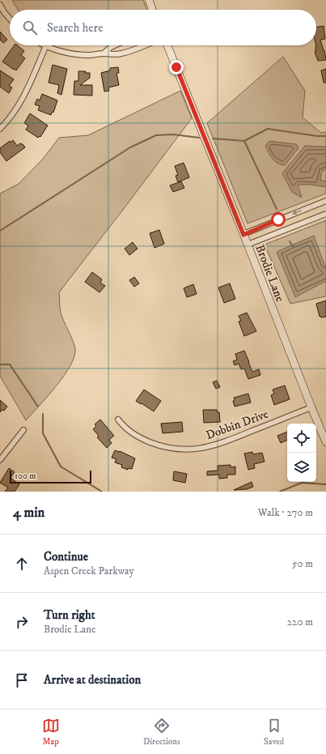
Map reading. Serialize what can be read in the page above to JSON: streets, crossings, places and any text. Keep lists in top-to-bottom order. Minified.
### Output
{"streets":{"main road":["Brodie Lane"],"street":["Dobbin Drive"]},"crossings":[["Brodie Lane","Dobbin Drive"]],"scale_bar":"100 m","page":{"search":"Search here","scale":"100 m","heading":["4 min","Walk · 270 m"],"list":[["Continue","Aspen Creek Parkway","50 m"],["Turn right","Brodie Lane","220 m"],"Arrive at destination"],"nav":["Map","Directions","Saved"]}}
